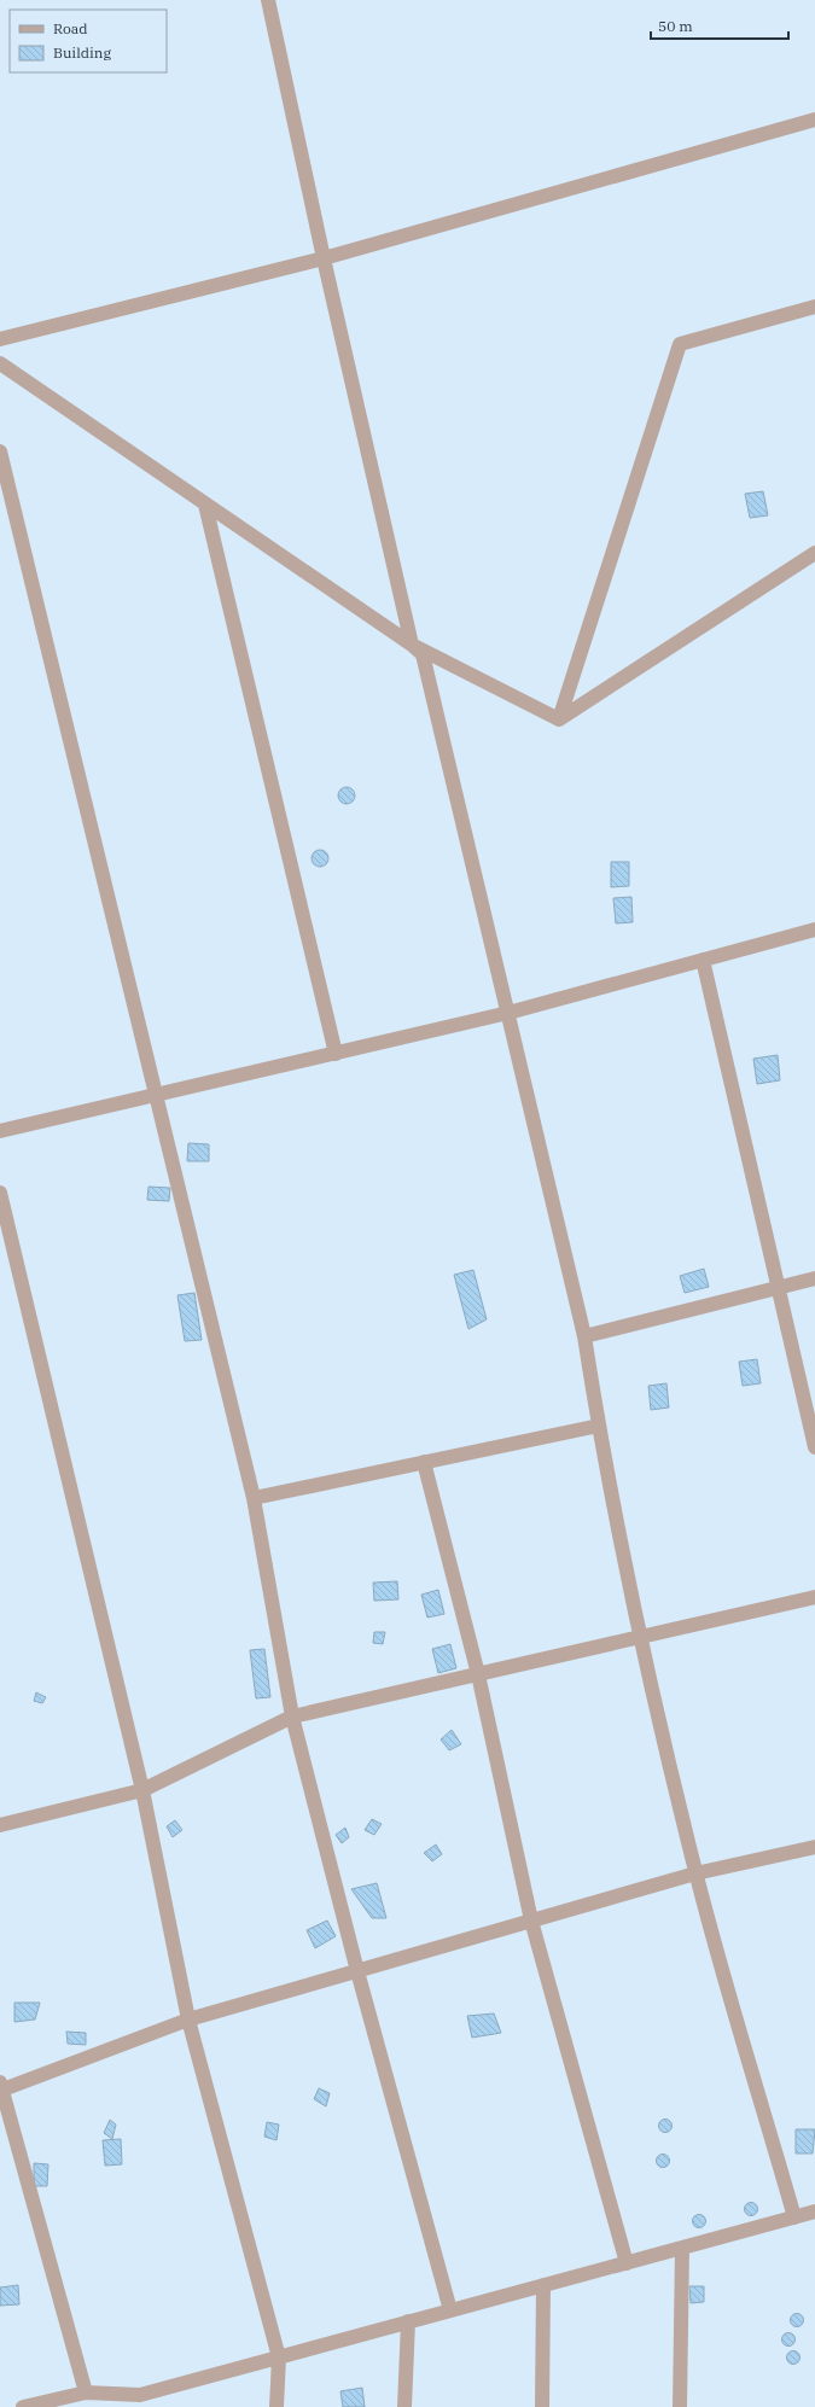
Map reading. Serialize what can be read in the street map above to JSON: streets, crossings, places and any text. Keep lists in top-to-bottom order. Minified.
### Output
{"legend":["Road","Building"],"scale_bar":"50 m"}
